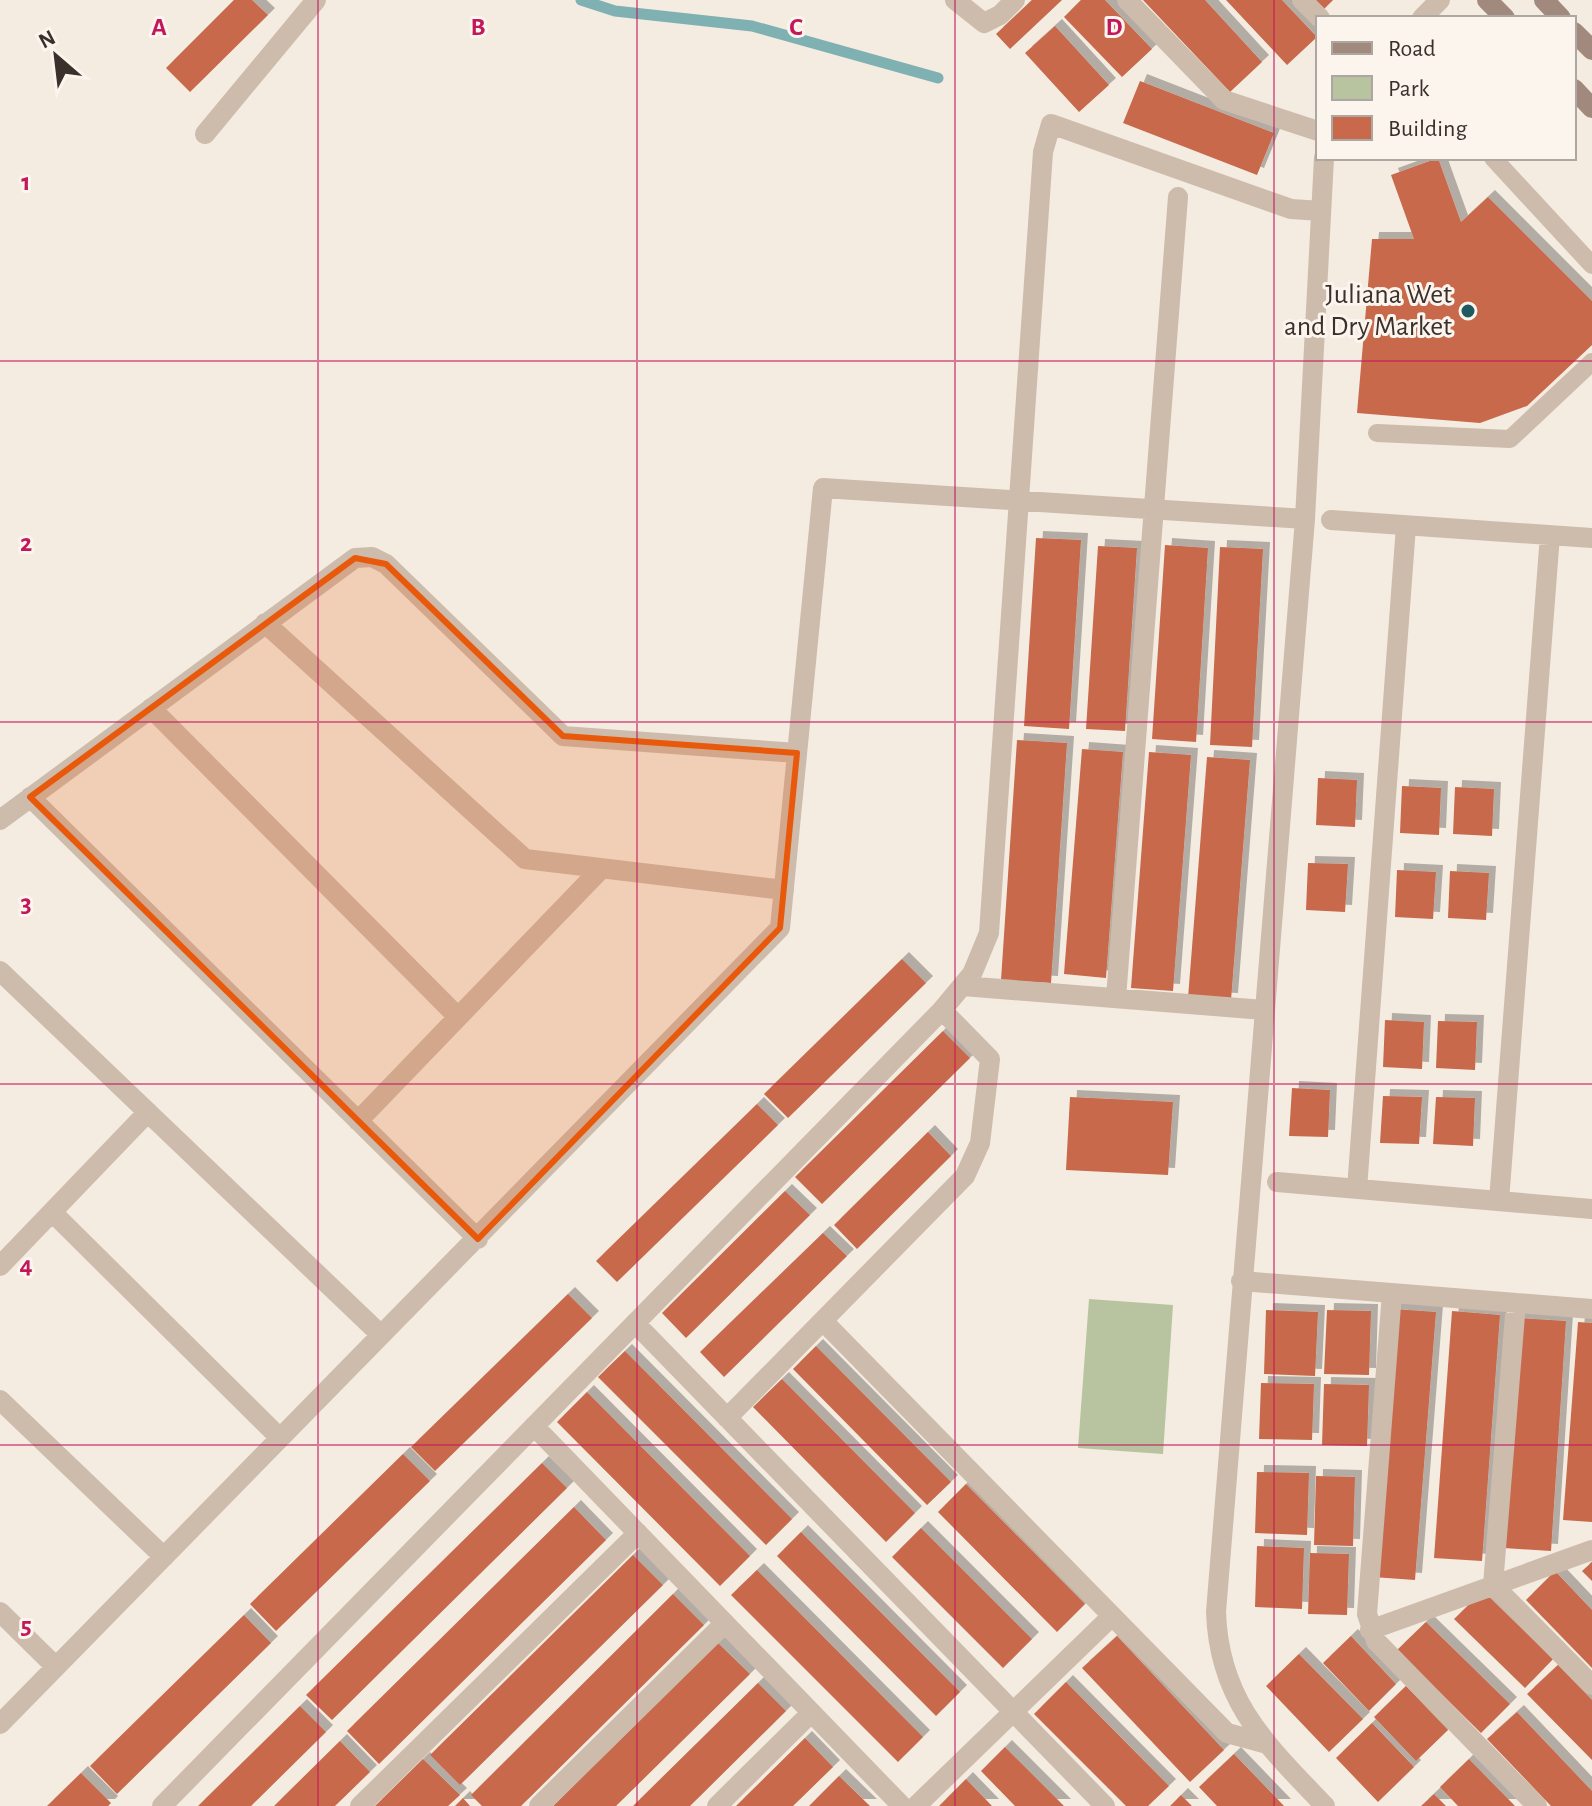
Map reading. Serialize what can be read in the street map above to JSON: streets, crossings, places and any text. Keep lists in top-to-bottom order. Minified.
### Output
{"places":["Juliana Wet and Dry Market"],"legend":["Road","Park","Building"],"north":"top left","grid":{"columns":["A","B","C","D"],"rows":["1","2","3","4","5"]}}
